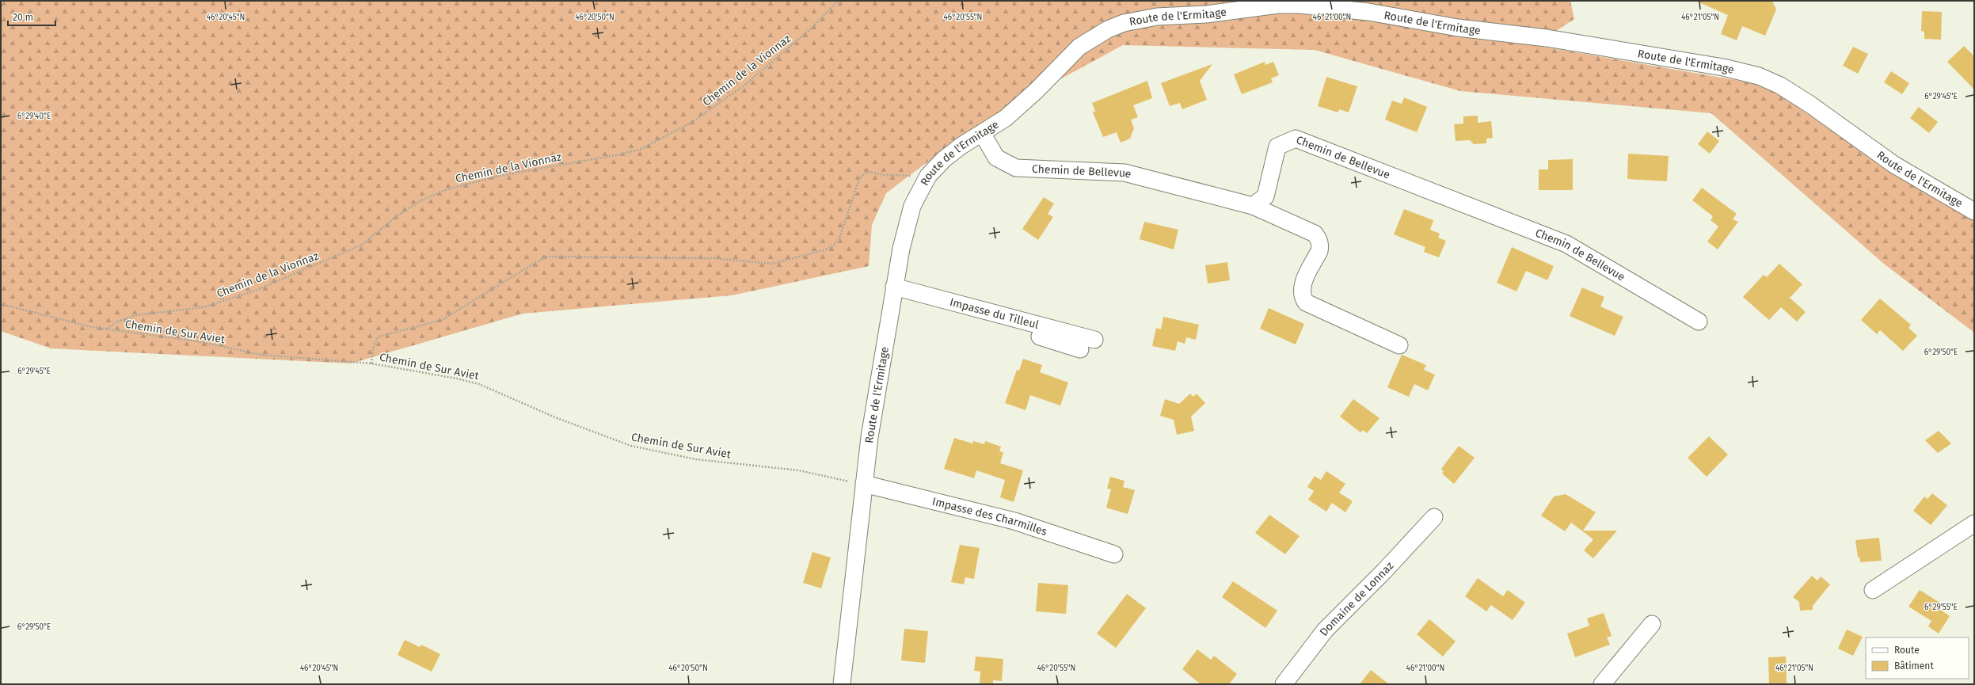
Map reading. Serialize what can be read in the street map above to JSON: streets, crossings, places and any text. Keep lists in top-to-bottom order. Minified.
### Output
{"streets":{"street":["Route de l'Ermitage","Chemin de Bellevue","Impasse du Tilleul","Impasse des Charmilles","Domaine de Lonnaz"],"path":["Chemin de la Vionnaz","Chemin de Sur Aviet"]},"crossings":[["Route de l'Ermitage","Chemin de Bellevue"],["Route de l'Ermitage","Impasse du Tilleul"],["Route de l'Ermitage","Chemin de Sur Aviet"],["Route de l'Ermitage","Impasse des Charmilles"],["Chemin de la Vionnaz","Chemin de Sur Aviet"],["Chemin de Sur Aviet","Impasse des Charmilles"]],"legend":["Route","Bâtiment"],"scale_bar":"20 m","coordinates":["46°20'45\"N","46°20'50\"N","46°20'55\"N","46°21'00\"N","46°21'05\"N","6°29'45\"E","6°29'40\"E","6°29'50\"E","6°29'55\"E"]}
